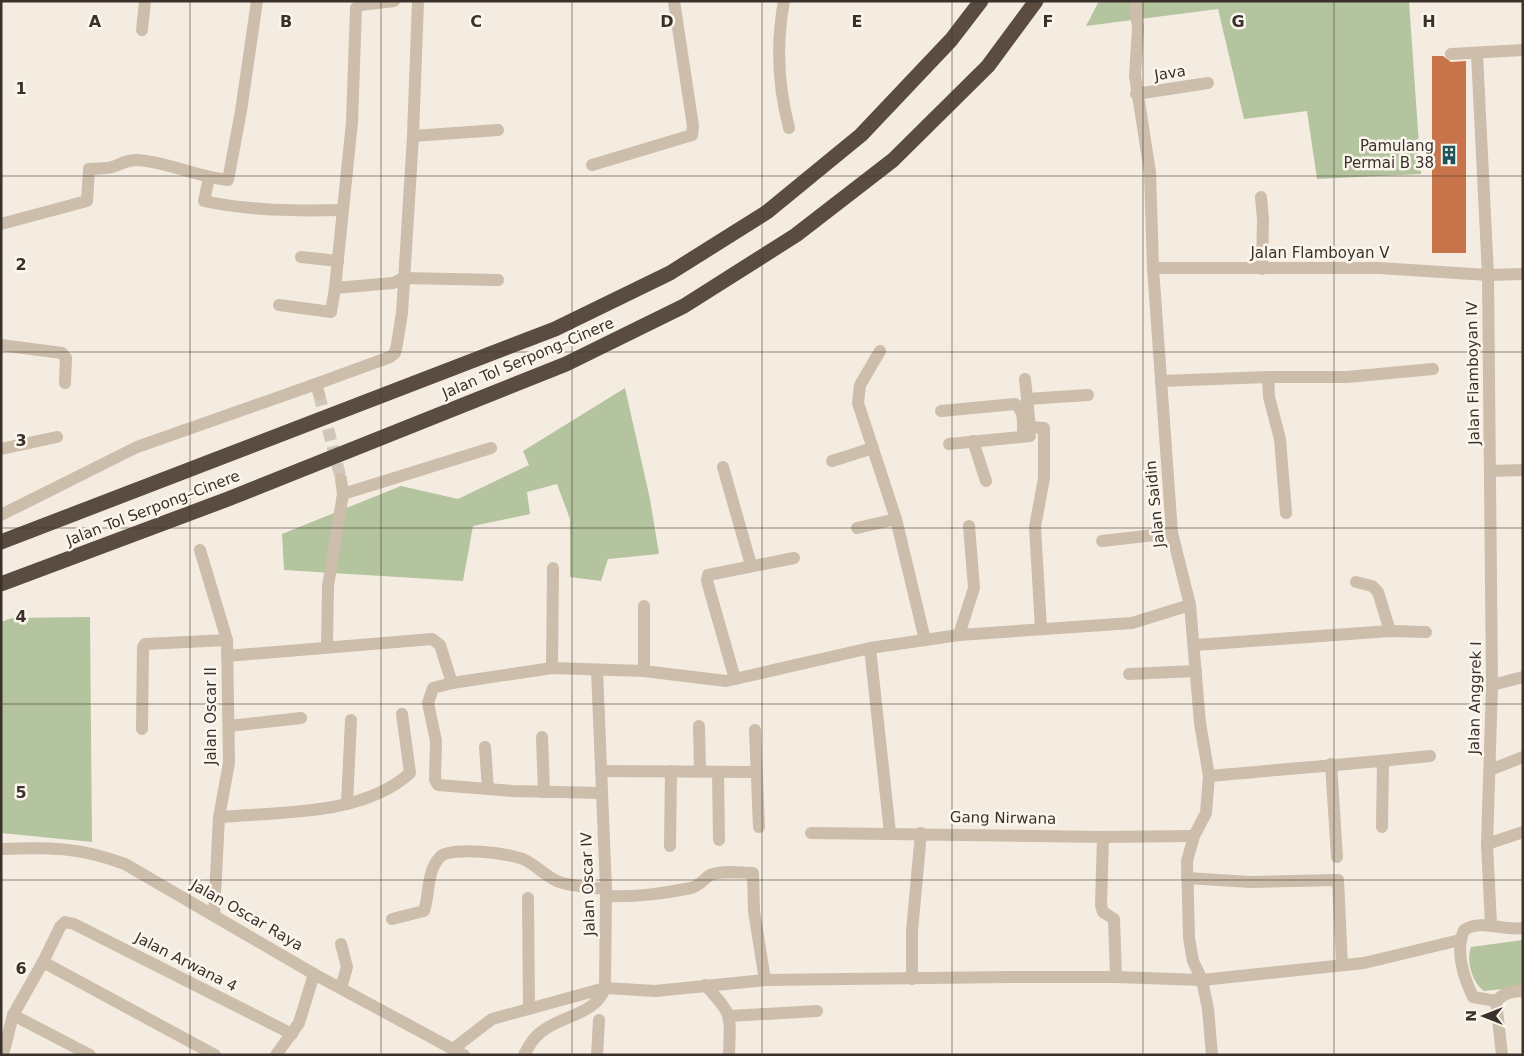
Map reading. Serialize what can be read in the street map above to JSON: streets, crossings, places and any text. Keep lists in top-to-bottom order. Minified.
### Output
{"streets":{"highway":["Jalan Tol Serpong–Cinere"],"street":["Java","Jalan Flamboyan V","Jalan Flamboyan IV","Jalan Saidin","Jalan Anggrek I","Jalan Oscar II","Gang Nirwana","Jalan Oscar IV","Jalan Oscar Raya","Jalan Arwana 4"]},"crossings":[["Java","Jalan Saidin"],["Jalan Flamboyan V","Jalan Flamboyan IV"],["Jalan Flamboyan V","Jalan Saidin"],["Jalan Flamboyan IV","Jalan Anggrek I"],["Jalan Saidin","Gang Nirwana"],["Jalan Oscar II","Jalan Oscar Raya"]],"places":{"building":["Pamulang Permai B 38"]},"north":"left","grid":{"columns":["A","B","C","D","E","F","G","H"],"rows":["1","2","3","4","5","6"]}}
